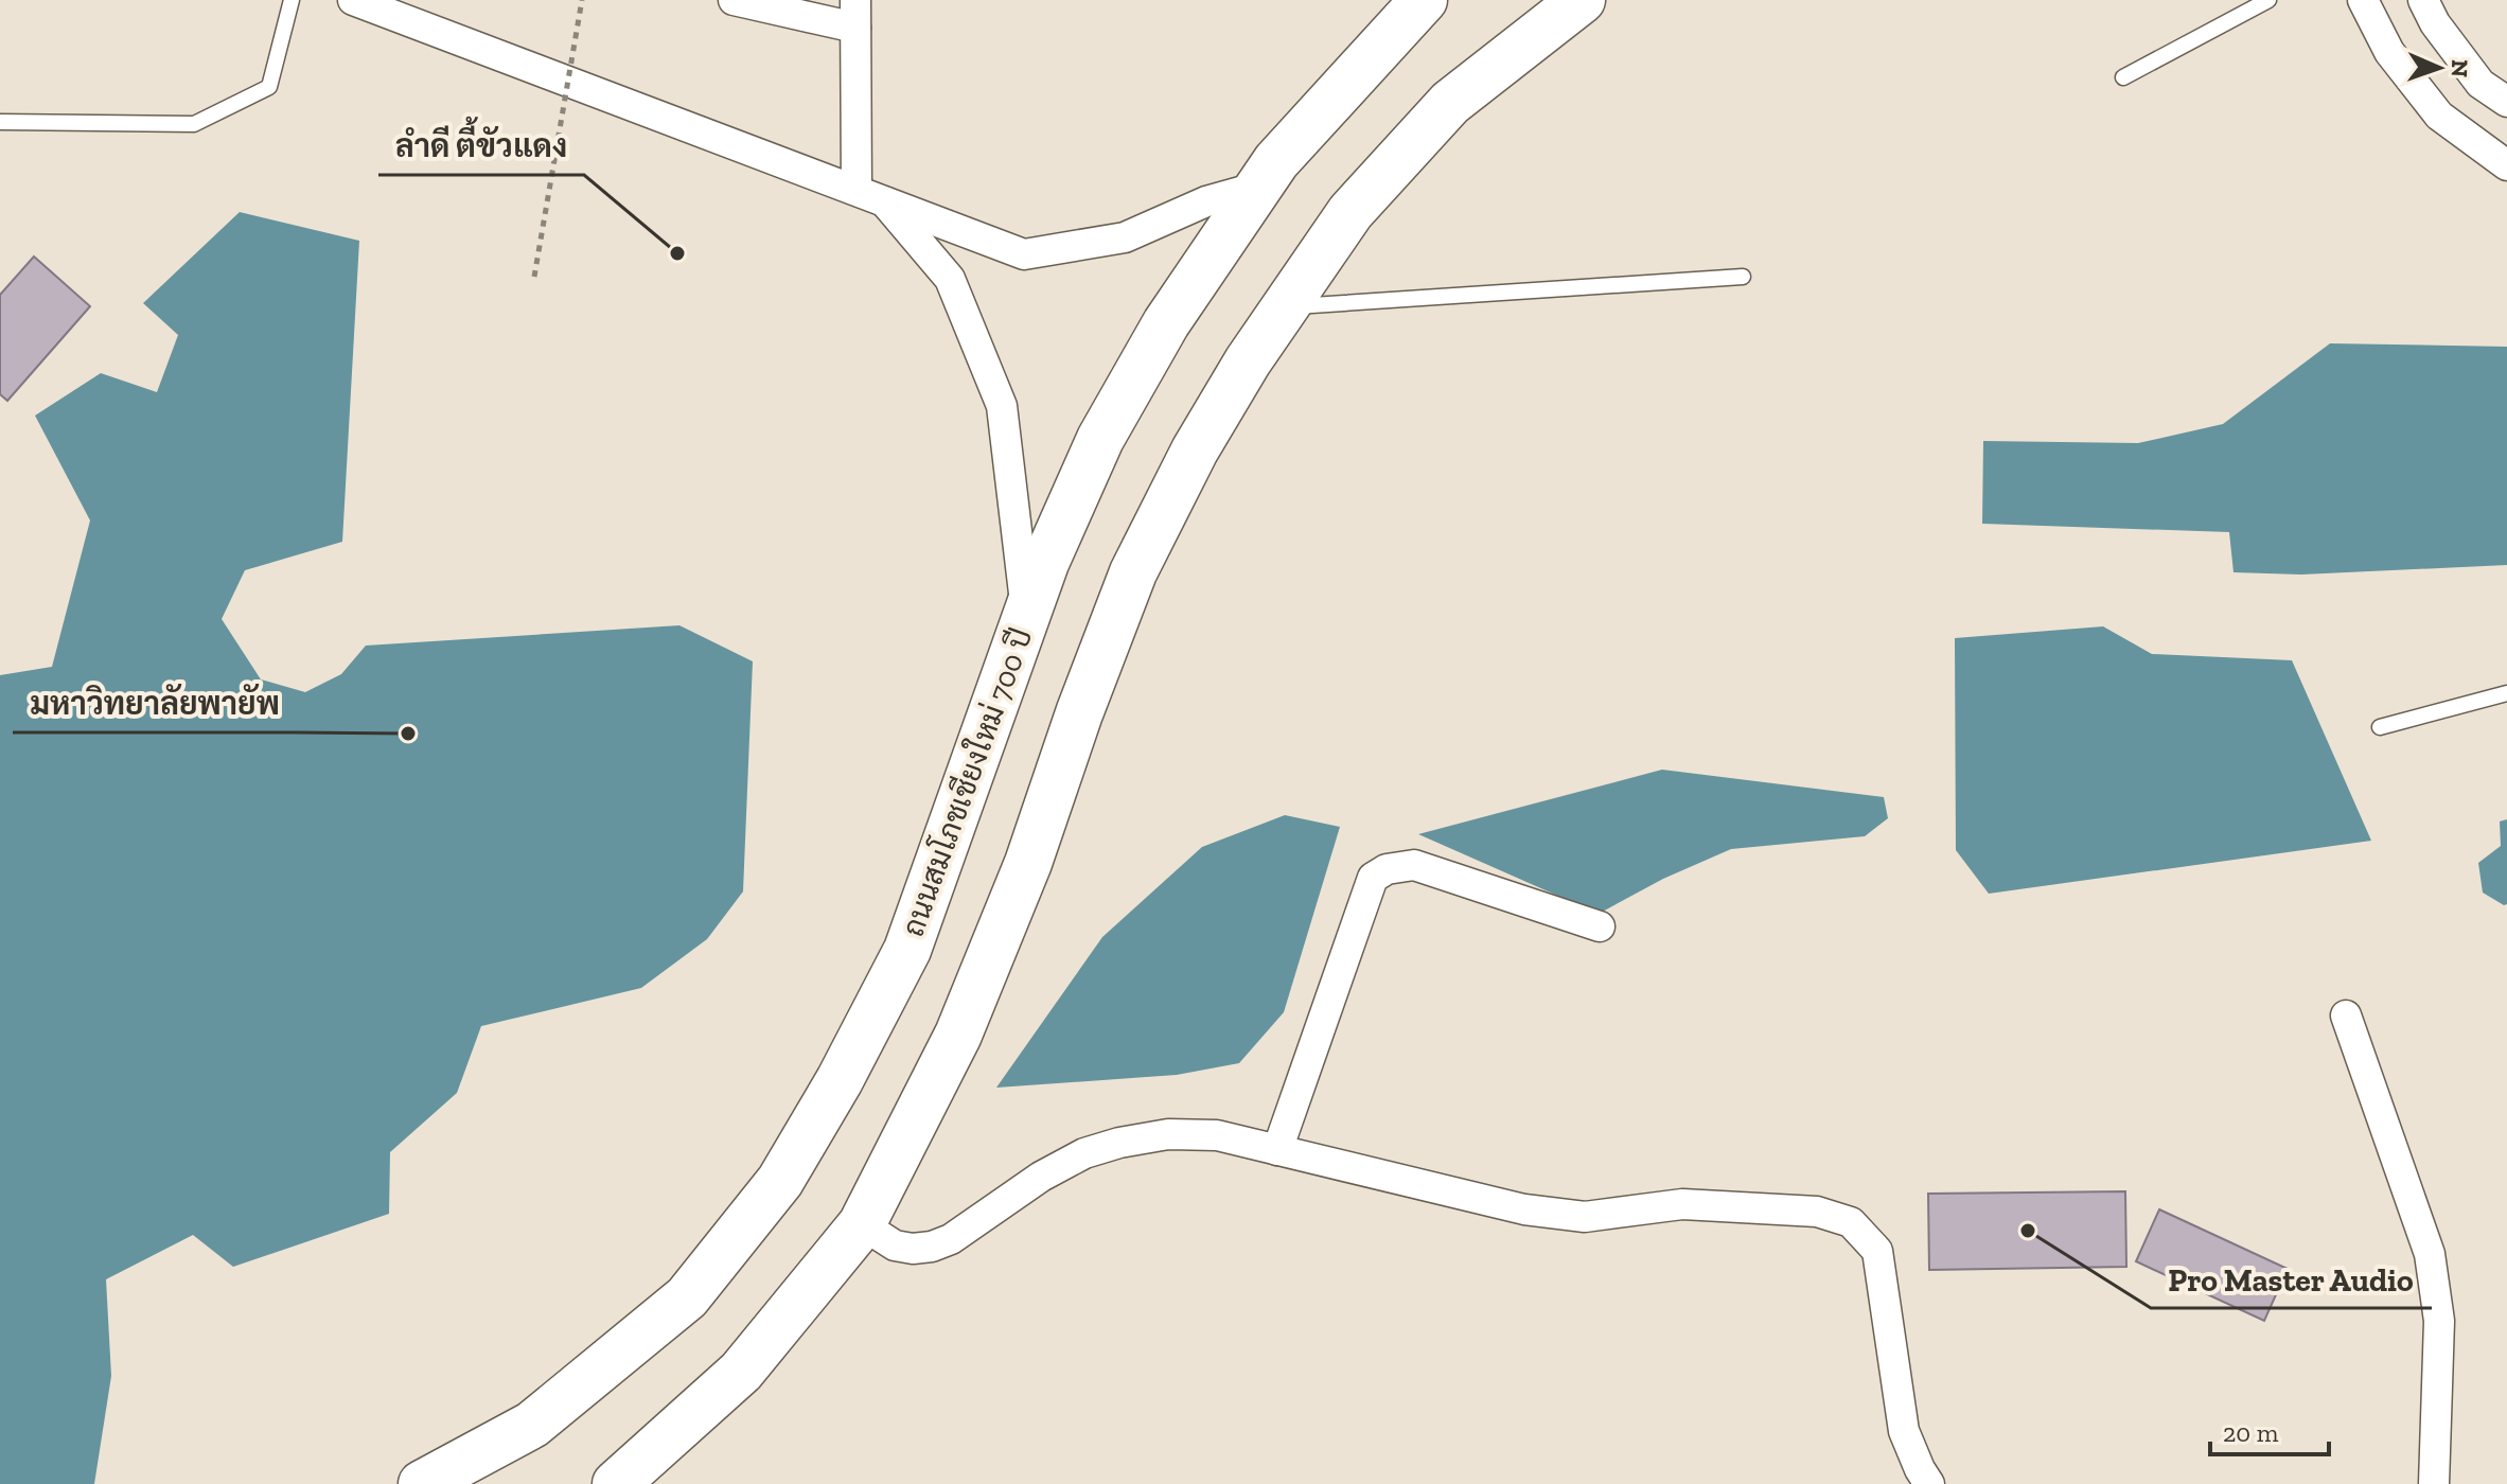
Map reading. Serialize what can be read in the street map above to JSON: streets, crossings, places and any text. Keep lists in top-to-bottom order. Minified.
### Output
{"streets":{"main road":["ถนนสมโภชเชียงใหม่ 700 ปี"]},"places":["ลำดี ตี้ขัวแดง","มหาวิทยาลัยพายัพ","Pro Master Audio"],"scale_bar":"20 m","north":"right"}
